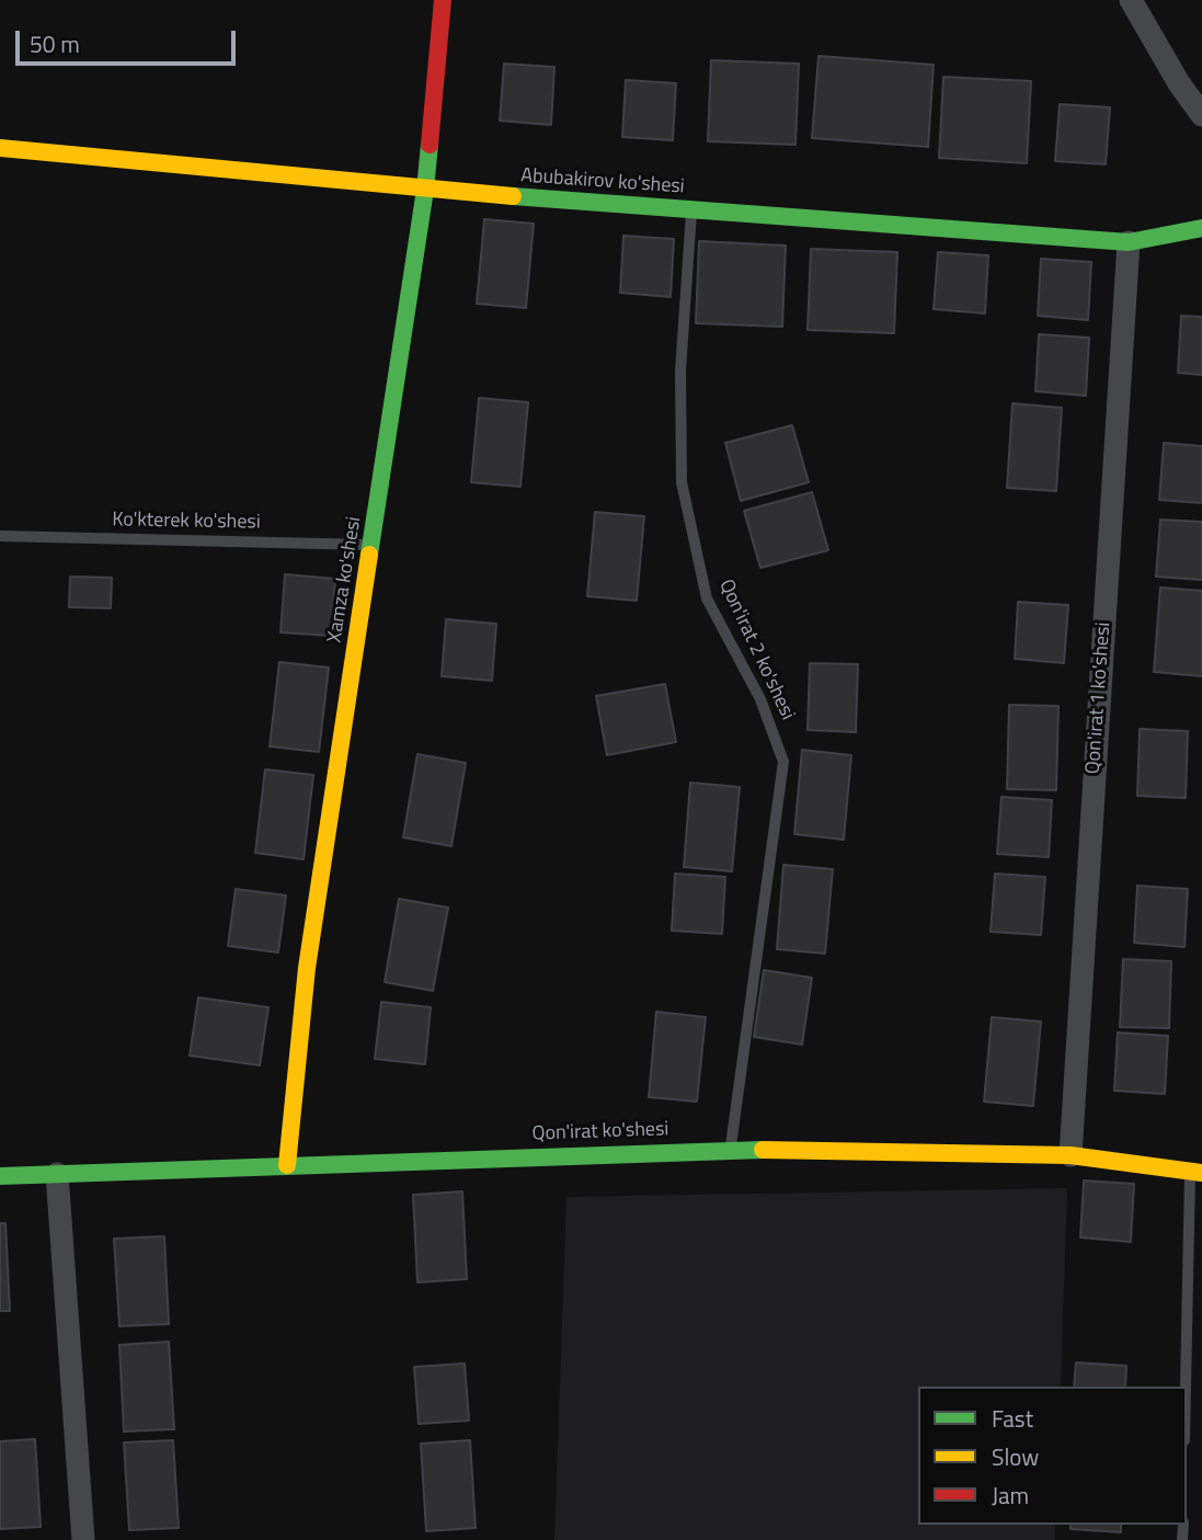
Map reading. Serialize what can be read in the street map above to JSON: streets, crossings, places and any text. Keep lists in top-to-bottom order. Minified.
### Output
{"streets":{"street":["Abubakirov ko'shesi","Xamza ko'shesi","Qon'irat 1 ko'shesi","Qon'irat ko'shesi"],"lane":["Ko'kterek ko'shesi","Qon'irat 2 ko'shesi"]},"crossings":[["Abubakirov ko'shesi","Xamza ko'shesi"],["Abubakirov ko'shesi","Qon'irat 2 ko'shesi"],["Abubakirov ko'shesi","Qon'irat 1 ko'shesi"],["Ko'kterek ko'shesi","Xamza ko'shesi"],["Xamza ko'shesi","Qon'irat ko'shesi"],["Qon'irat 2 ko'shesi","Qon'irat ko'shesi"],["Qon'irat 1 ko'shesi","Qon'irat ko'shesi"]],"legend":["Fast","Slow","Jam"],"scale_bar":"50 m"}
